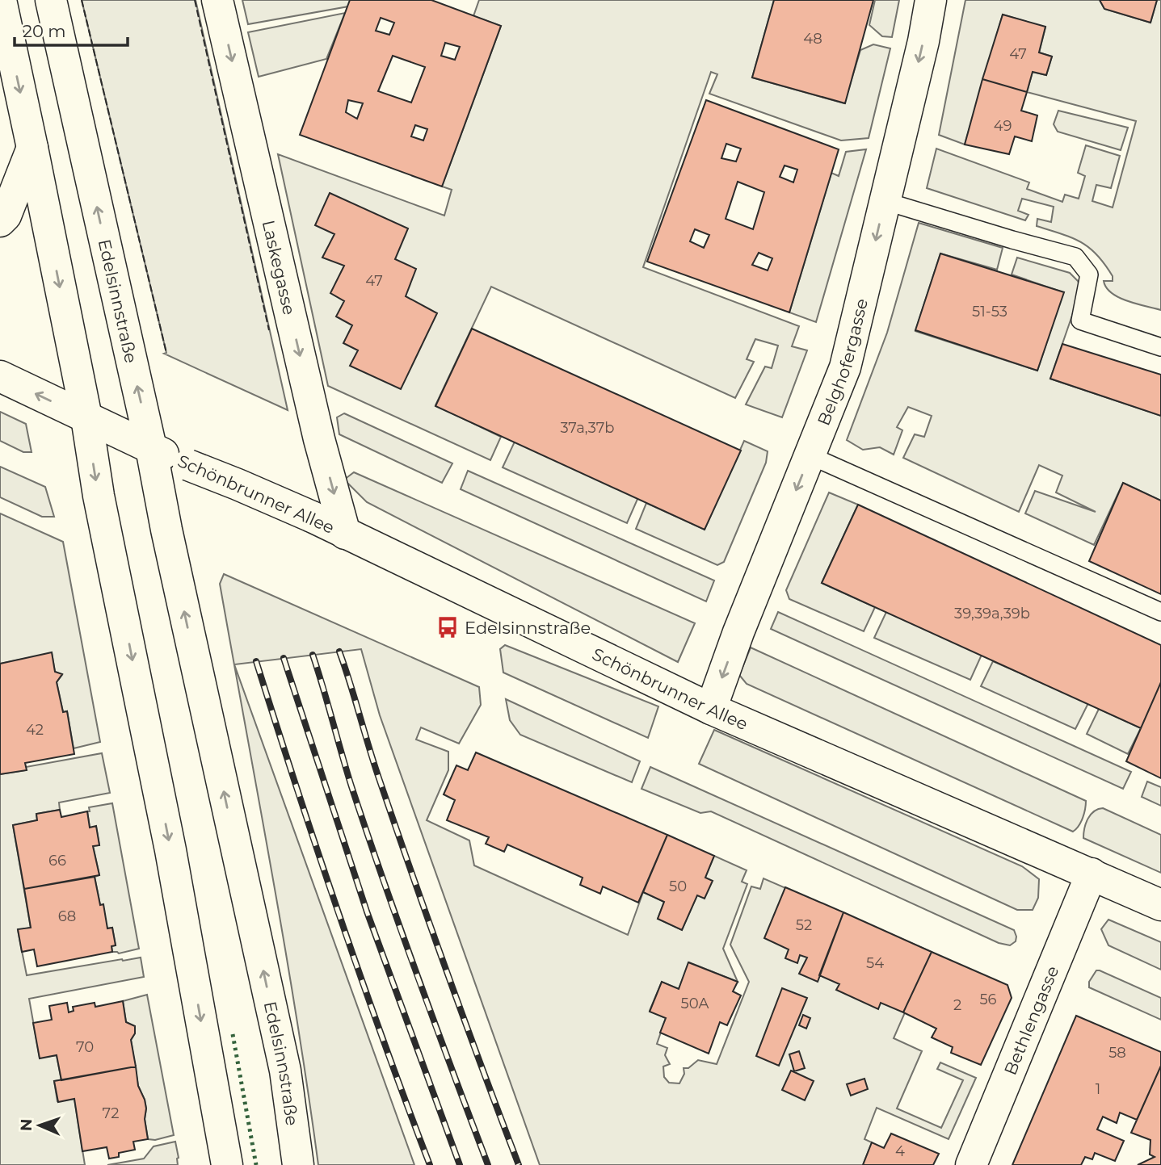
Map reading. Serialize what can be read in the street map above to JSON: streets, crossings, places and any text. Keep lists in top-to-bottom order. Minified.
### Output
{"streets":{"street":["Laskegasse","Edelsinnstraße","Belghofergasse","Schönbrunner Allee","Bethlengasse"]},"crossings":[["Laskegasse","Schönbrunner Allee"],["Edelsinnstraße","Schönbrunner Allee"],["Belghofergasse","Schönbrunner Allee"],["Schönbrunner Allee","Bethlengasse"]],"one_way":["Belghofergasse"],"places":{"bus stop":["Edelsinnstraße"]},"house_numbers":["48","47","49","47","51-53","37a,37b","39,39a,39b","42","66","50","68","52","54","56","50A","2","70","58","1","72","4"],"scale_bar":"20 m","north":"left"}
